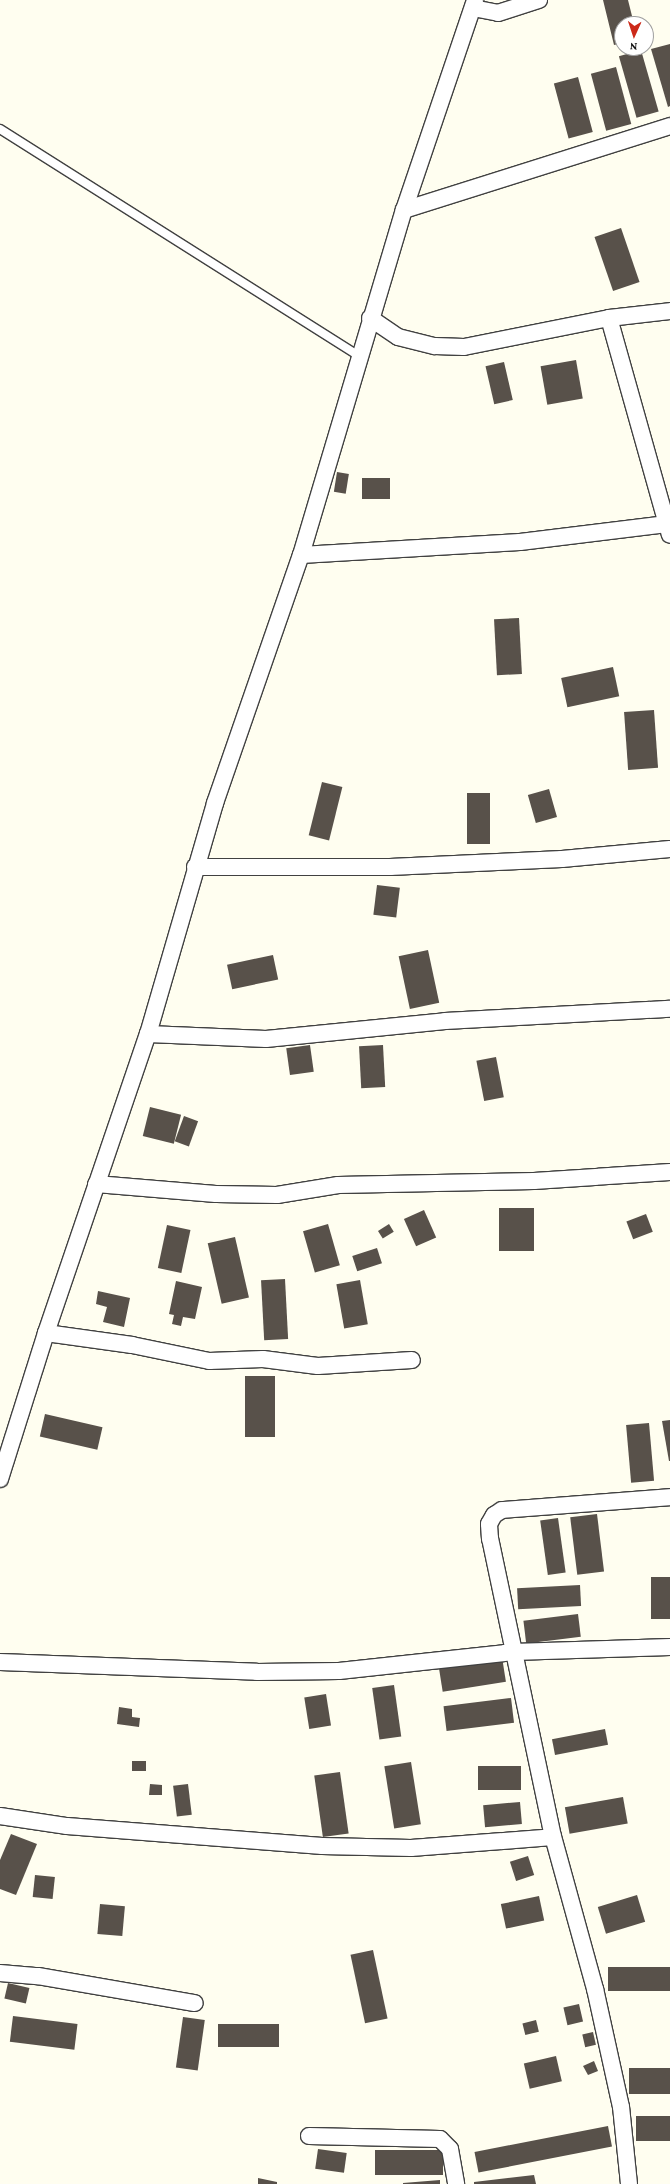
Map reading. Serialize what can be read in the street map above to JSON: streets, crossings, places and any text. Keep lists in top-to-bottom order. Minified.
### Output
{"north":"bottom"}
